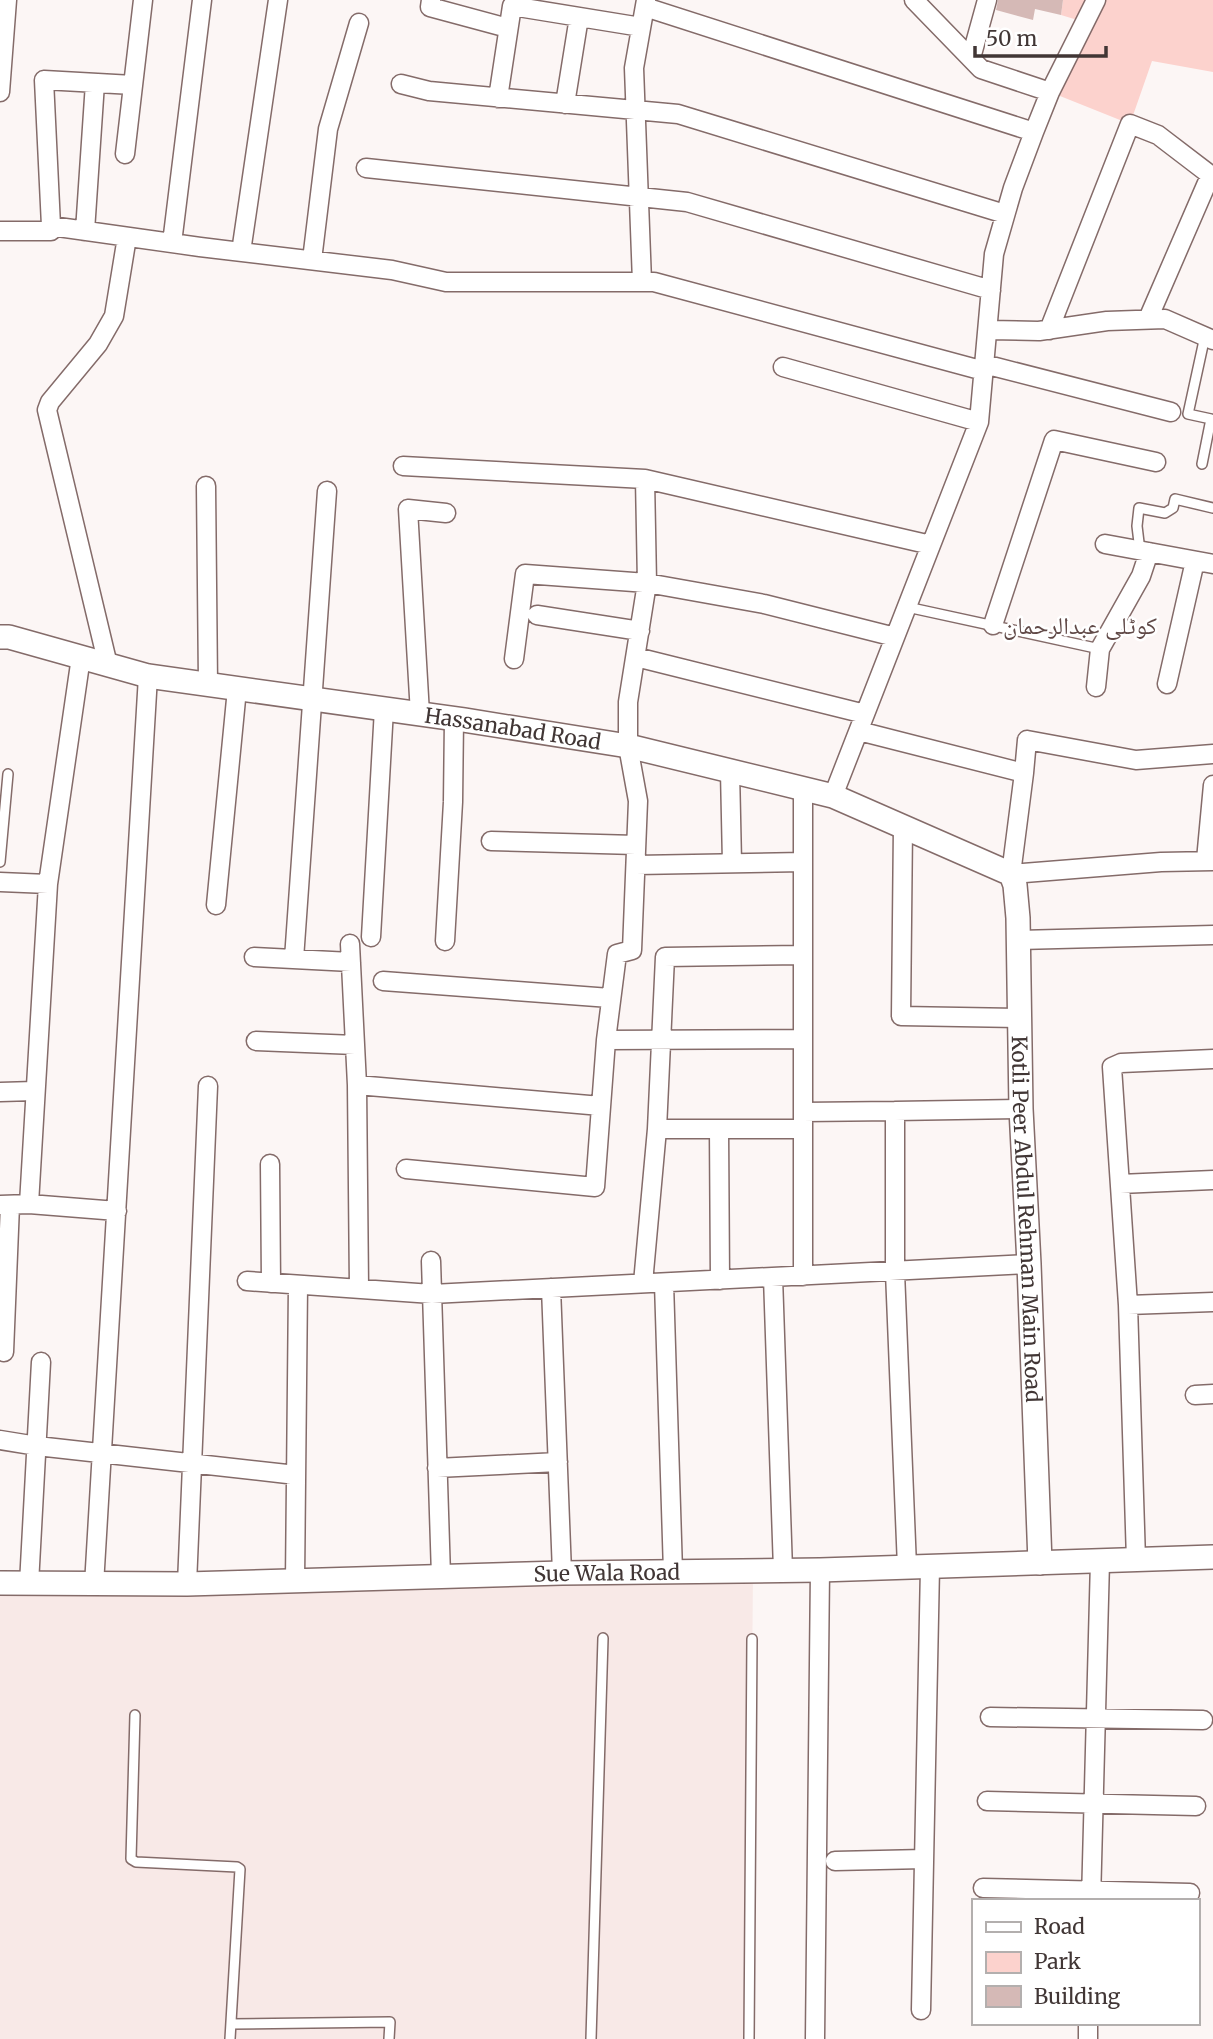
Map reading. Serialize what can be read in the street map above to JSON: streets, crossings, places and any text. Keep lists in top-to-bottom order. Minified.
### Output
{"streets":{"street":["Hassanabad Road","Kotli Peer Abdul Rehman Main Road","Sue Wala Road"]},"crossings":[["Hassanabad Road","Kotli Peer Abdul Rehman Main Road"],["Kotli Peer Abdul Rehman Main Road","Sue Wala Road"]],"districts":["کوٹلی عبدالرحمان"],"legend":["Road","Park","Building"],"scale_bar":"50 m"}
